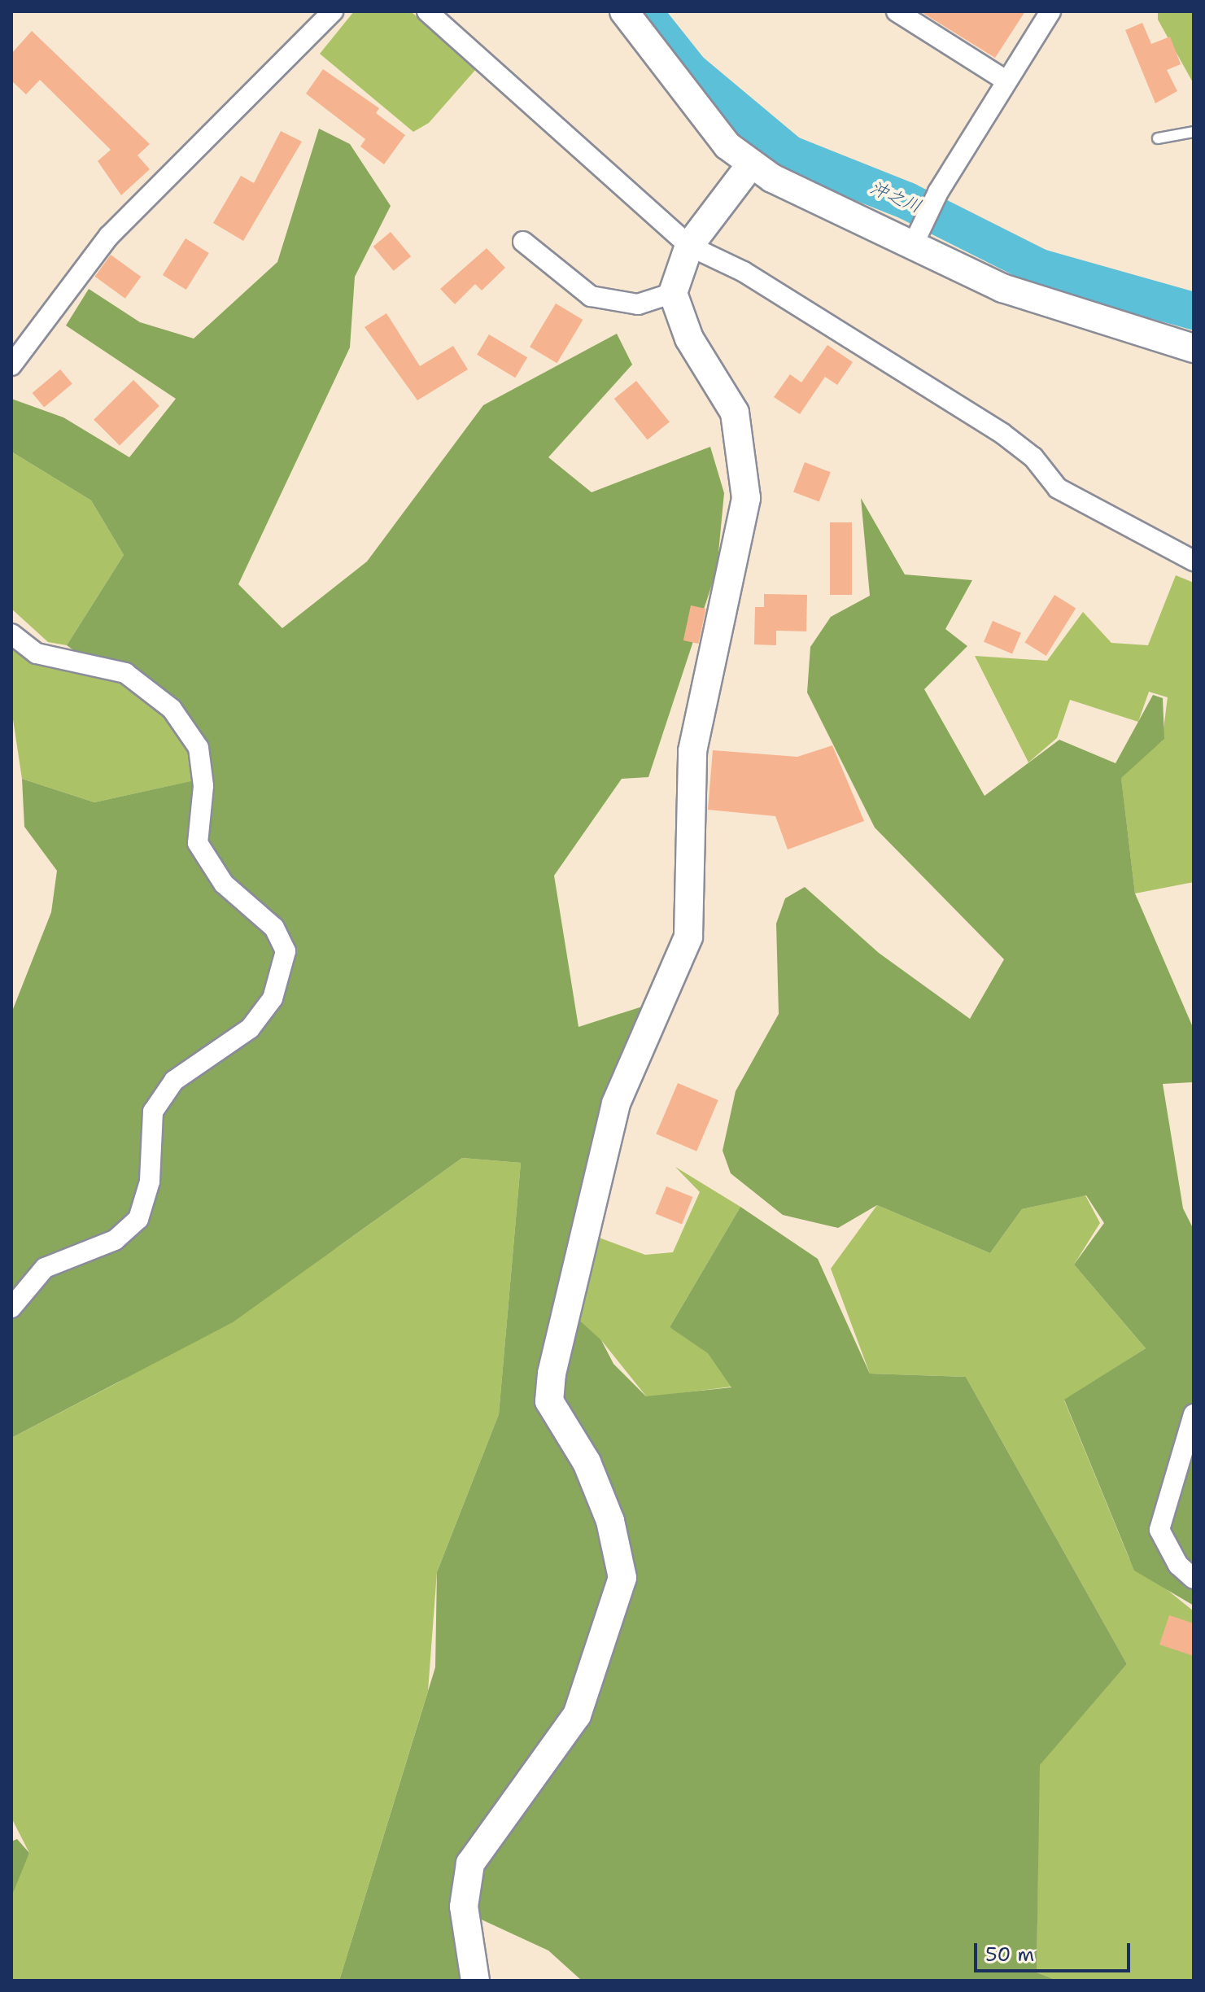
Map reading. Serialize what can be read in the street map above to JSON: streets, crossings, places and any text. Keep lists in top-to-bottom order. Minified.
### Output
{"water":["沖之川"],"scale_bar":"50 m"}
